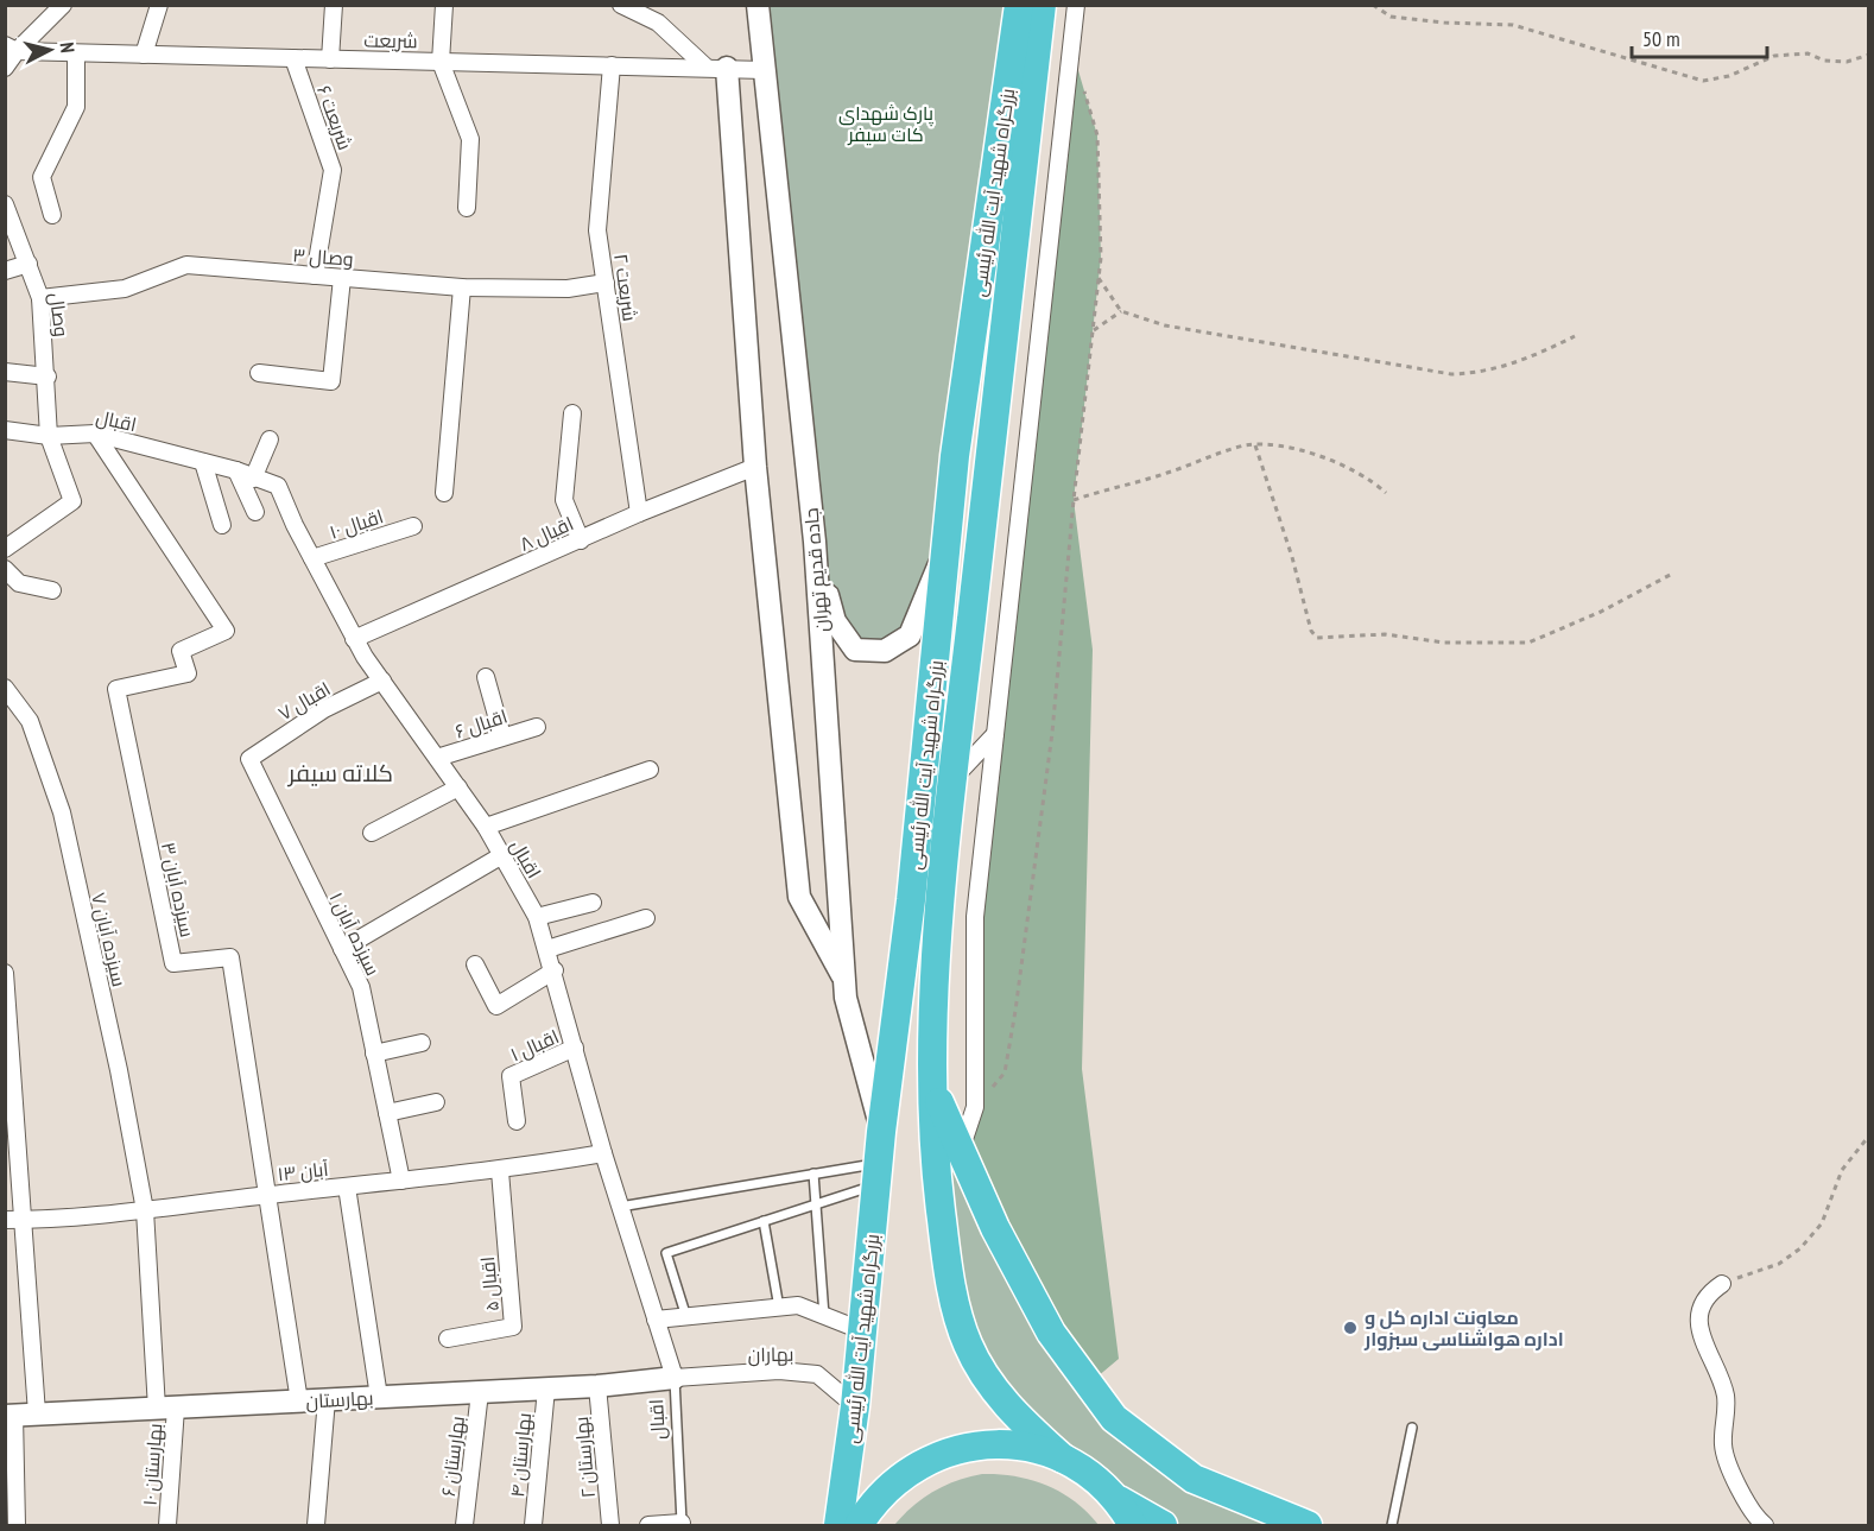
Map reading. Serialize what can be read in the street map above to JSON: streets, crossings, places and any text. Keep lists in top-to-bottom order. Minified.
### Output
{"streets":{"highway":["بزرگراه شهید آیت الله رئیسی"],"street":["شریعت","شریعت ۶","وصال ۳","شریعت ۲","وصال","اقبال","اقبال ۱۰","اقبال ۸","جاده قدیم تهران","اقبال ۷","اقبال ۶","سیزده آبان ۳","سیزده آبان ۱","سیزده آبان ۷","اقبال ۱","۱۳ آبان","اقبال ۵","بهاران","بهارستان","بهارستان ۴","بهارستان ۶","بهارستان ۲","بهارستان ۱۰"]},"crossings":[["شریعت","شریعت ۶"],["شریعت","شریعت ۲"],["شریعت","جاده قدیم تهران"],["شریعت ۶","وصال ۳"],["بزرگراه شهید آیت الله رئیسی","جاده قدیم تهران"],["بزرگراه شهید آیت الله رئیسی","بهاران"],["وصال ۳","شریعت ۲"],["وصال ۳","وصال"],["شریعت ۲","اقبال ۸"],["وصال","اقبال"],["اقبال","اقبال ۱۰"],["اقبال","اقبال ۸"],["اقبال","اقبال ۷"],["اقبال","اقبال ۶"],["اقبال","سیزده آبان ۳"],["اقبال","اقبال ۱"],["اقبال","۱۳ آبان"],["اقبال","بهاران"],["اقبال","بهارستان"],["اقبال ۷","سیزده آبان ۱"],["سیزده آبان ۳","۱۳ آبان"],["سیزده آبان ۱","۱۳ آبان"],["سیزده آبان ۷","۱۳ آبان"],["سیزده آبان ۷","بهارستان"],["سیزده آبان ۷","بهارستان ۱۰"],["۱۳ آبان","اقبال ۵"],["بهاران","بهارستان"],["بهارستان","بهارستان ۴"],["بهارستان","بهارستان ۶"],["بهارستان","بهارستان ۲"],["بهارستان","بهارستان ۱۰"]],"districts":["کلاته سیفر"],"parks":["پارک شهدای کات سیفر"],"places":["معاونت اداره کل و اداره هواشناسی سبزوار"],"scale_bar":"50 m","north":"right"}
